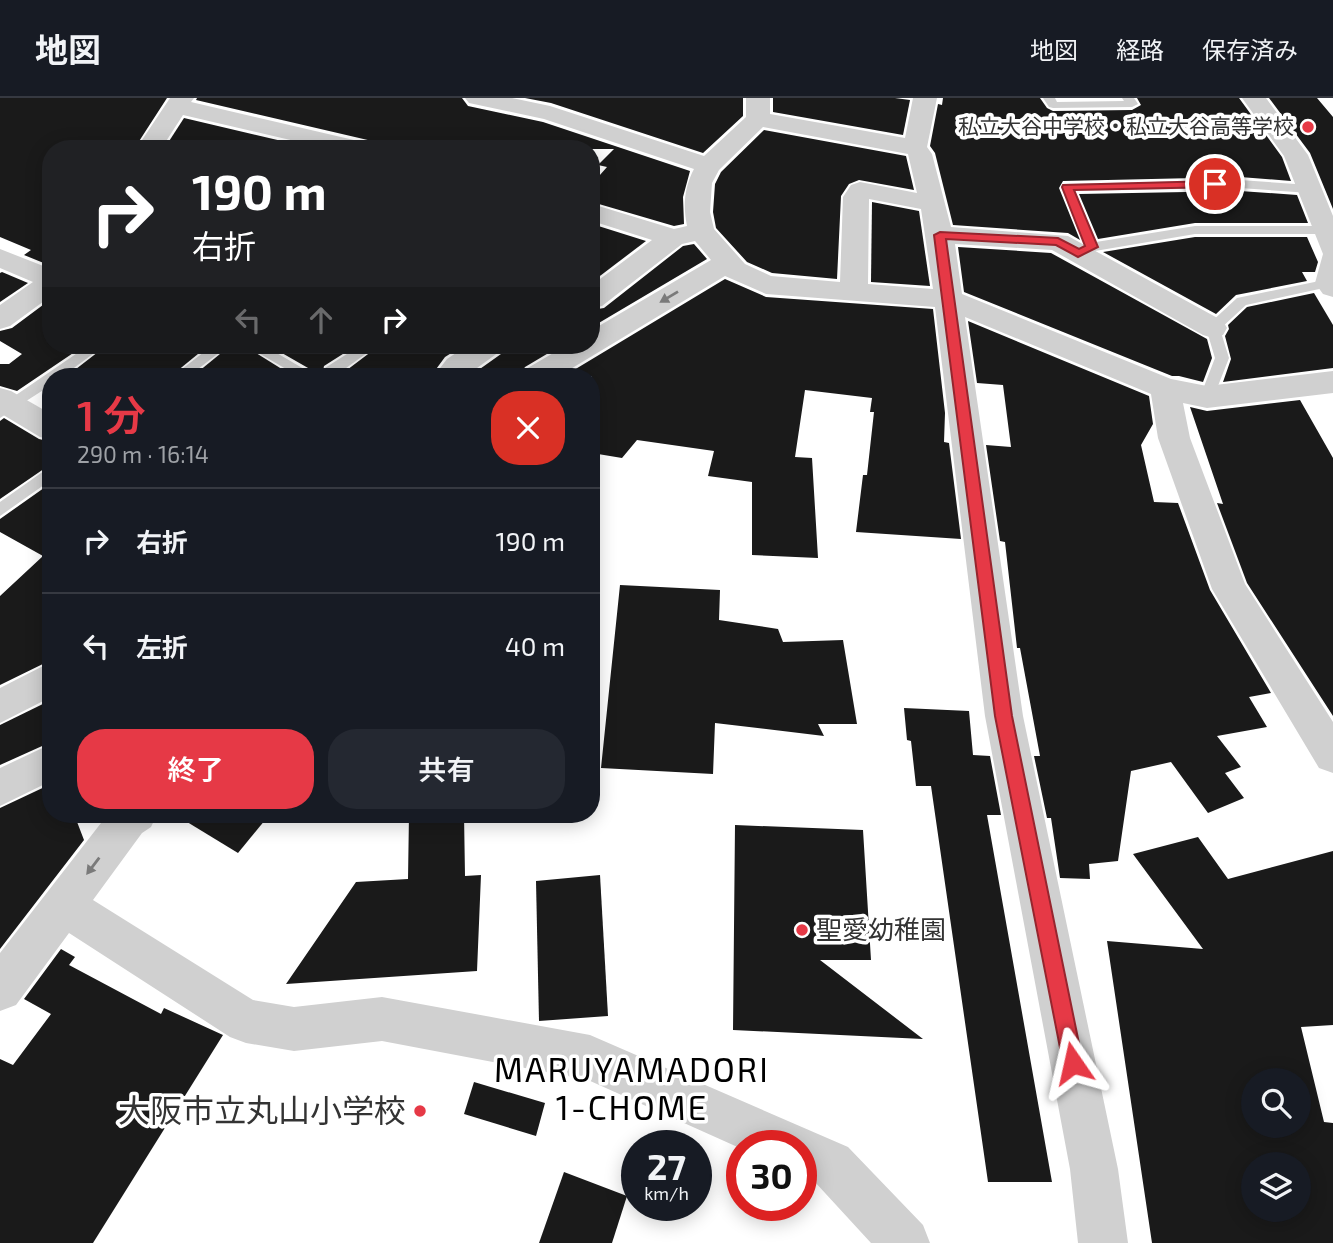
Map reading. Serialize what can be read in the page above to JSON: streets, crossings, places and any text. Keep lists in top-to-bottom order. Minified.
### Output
{"districts":["MARUYAMADORI 1-CHOME"],"places":["私立大谷中学校・私立大谷高等学校","聖愛幼稚園","大阪市立丸山小学校"],"page":{"header":"地図","nav":["地図","経路","保存済み"],"turn":["190 m","右折"],"heading":["1 分","290 m · 16:14"],"list":[{"name":"右折","value":"190 m"},{"name":"左折","value":"40 m"}],"buttons":["終了","共有"],"speed":"27 km/h","limit":"30"}}
